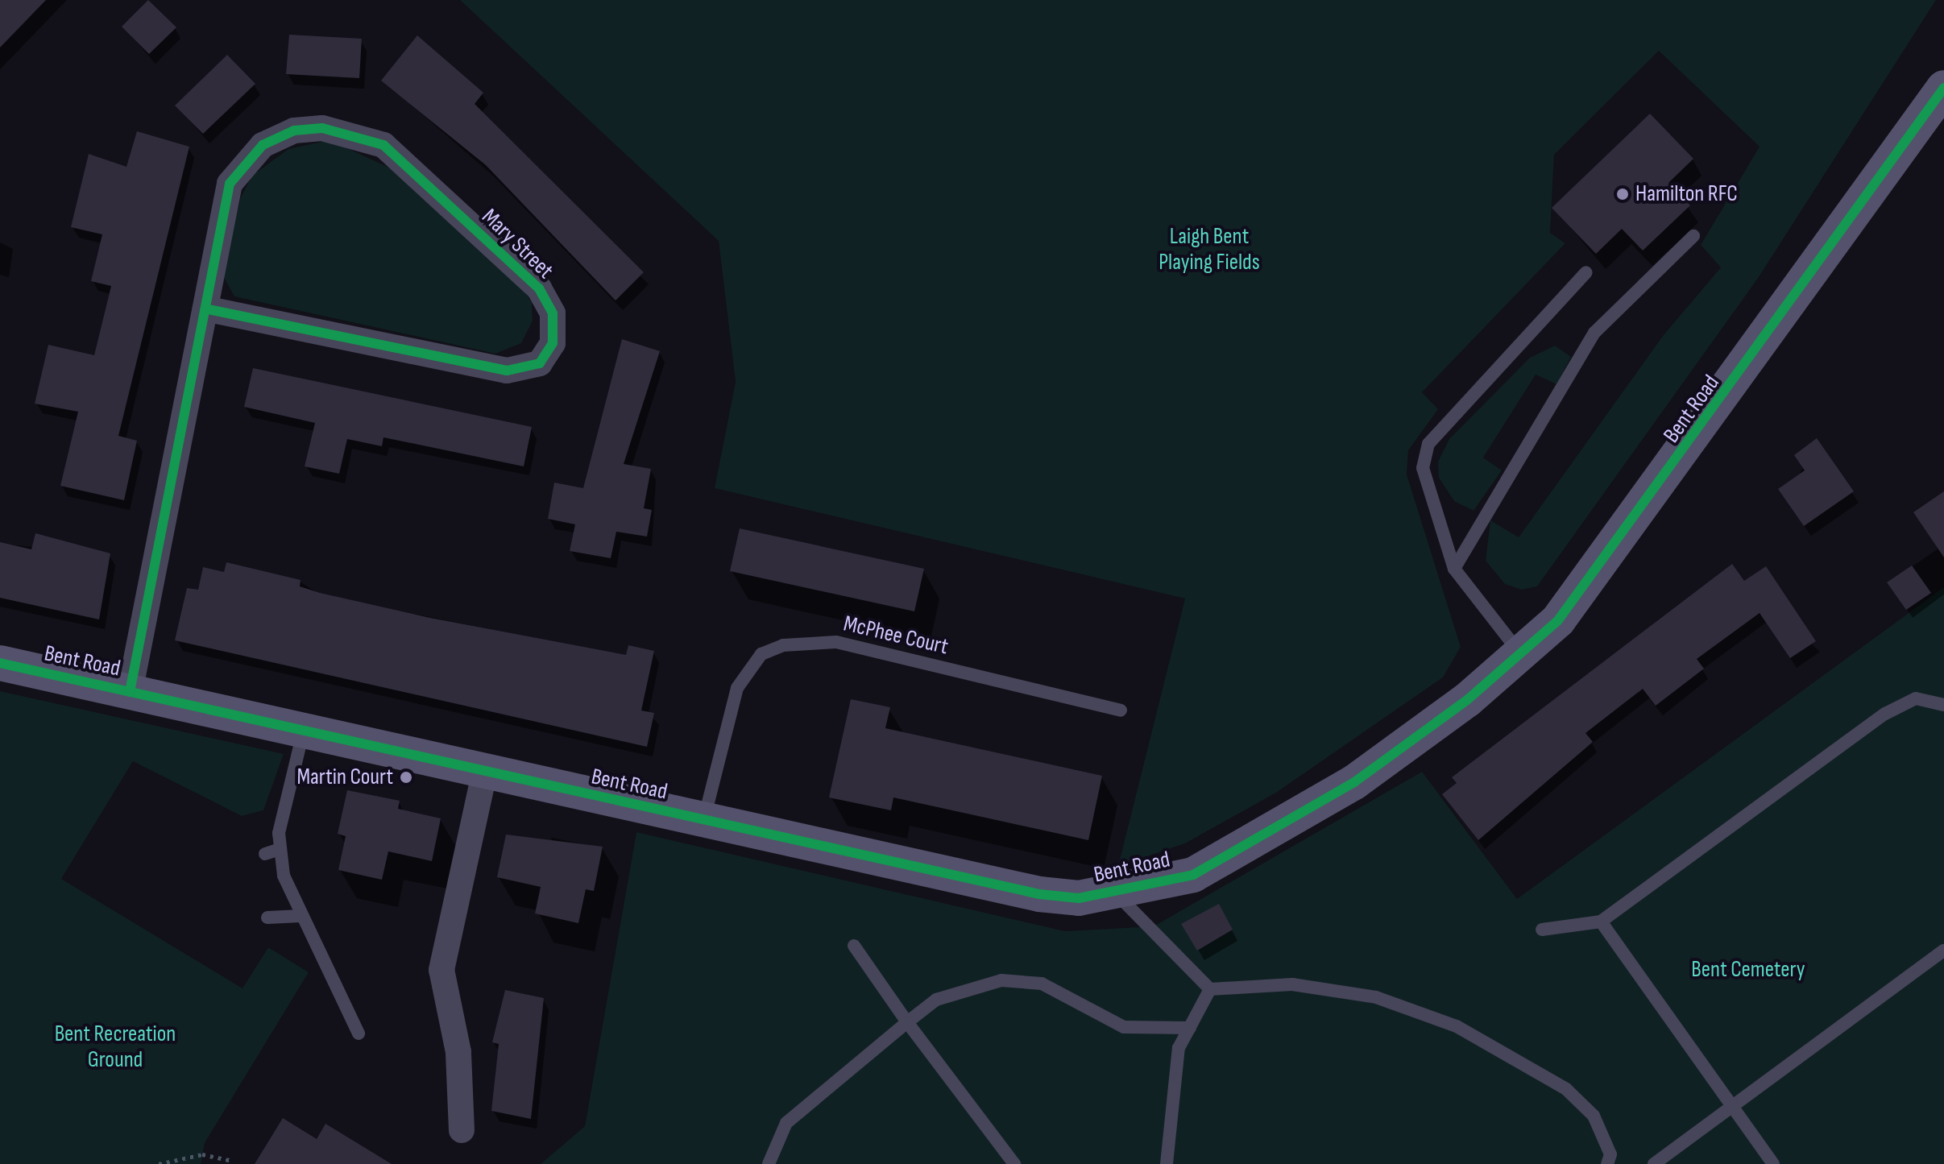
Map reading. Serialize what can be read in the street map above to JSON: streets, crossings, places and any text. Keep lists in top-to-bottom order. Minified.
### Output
{"streets":{"street":["Mary Street","Bent Road"],"lane":["McPhee Court"]},"crossings":[["Mary Street","Bent Road"],["Bent Road","McPhee Court"]],"parks":["Laigh Bent Playing Fields","Bent Cemetery","Bent Recreation Ground"],"places":["Hamilton RFC","Martin Court"]}
